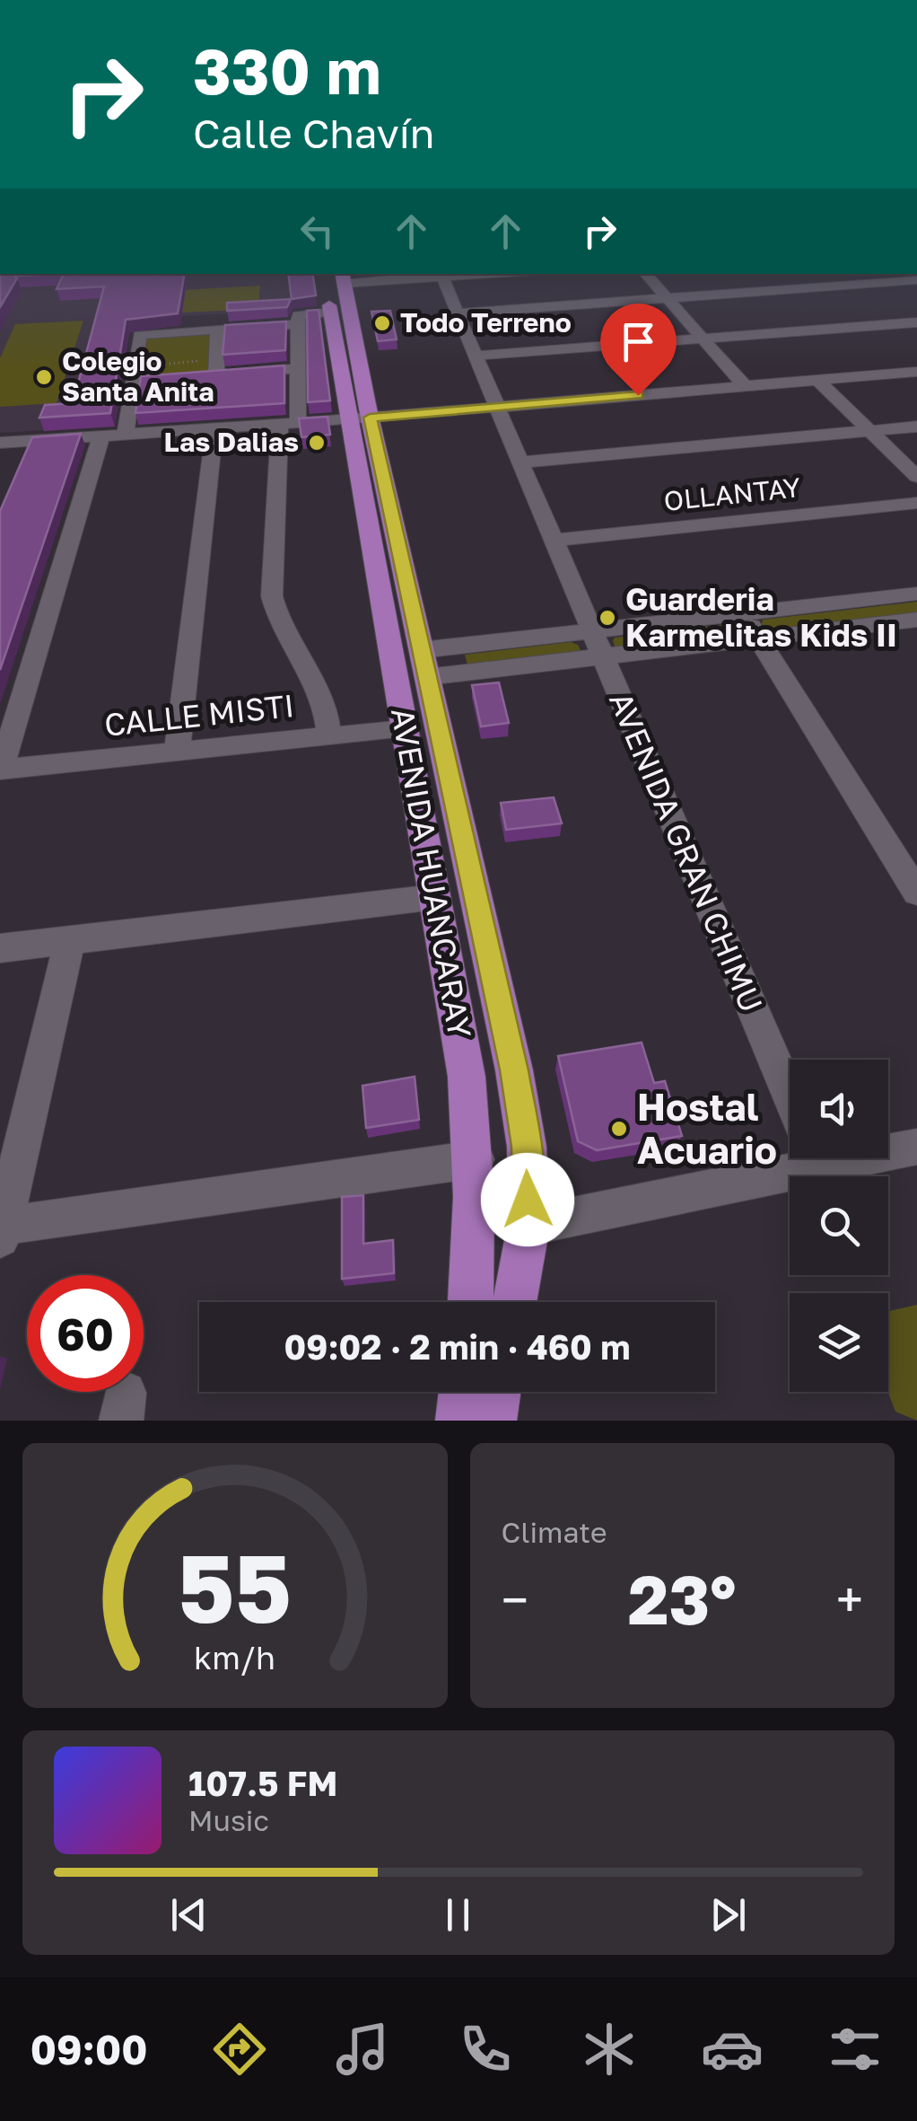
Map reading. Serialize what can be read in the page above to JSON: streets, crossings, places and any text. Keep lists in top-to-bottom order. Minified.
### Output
{"streets":{"main road":["AVENIDA HUANCARAY"],"street":["OLLANTAY","CALLE MISTI","AVENIDA GRAN CHIMU"]},"crossings":[["OLLANTAY","AVENIDA GRAN CHIMU"],["CALLE MISTI","AVENIDA HUANCARAY"]],"places":["Todo Terreno","Colegio Santa Anita","Las Dalias","Guarderia Karmelitas Kids II","Hostal Acuario"],"page":{"turn":["330 m","Calle Chavín"],"limit":"60","trip":"09:02 · 2 min · 460 m","tile":"Climate","heat":["−","23°","+"],"song":["107.5 FM","Music"],"tabs":"09:00","gauge":["55","km/h"]}}
